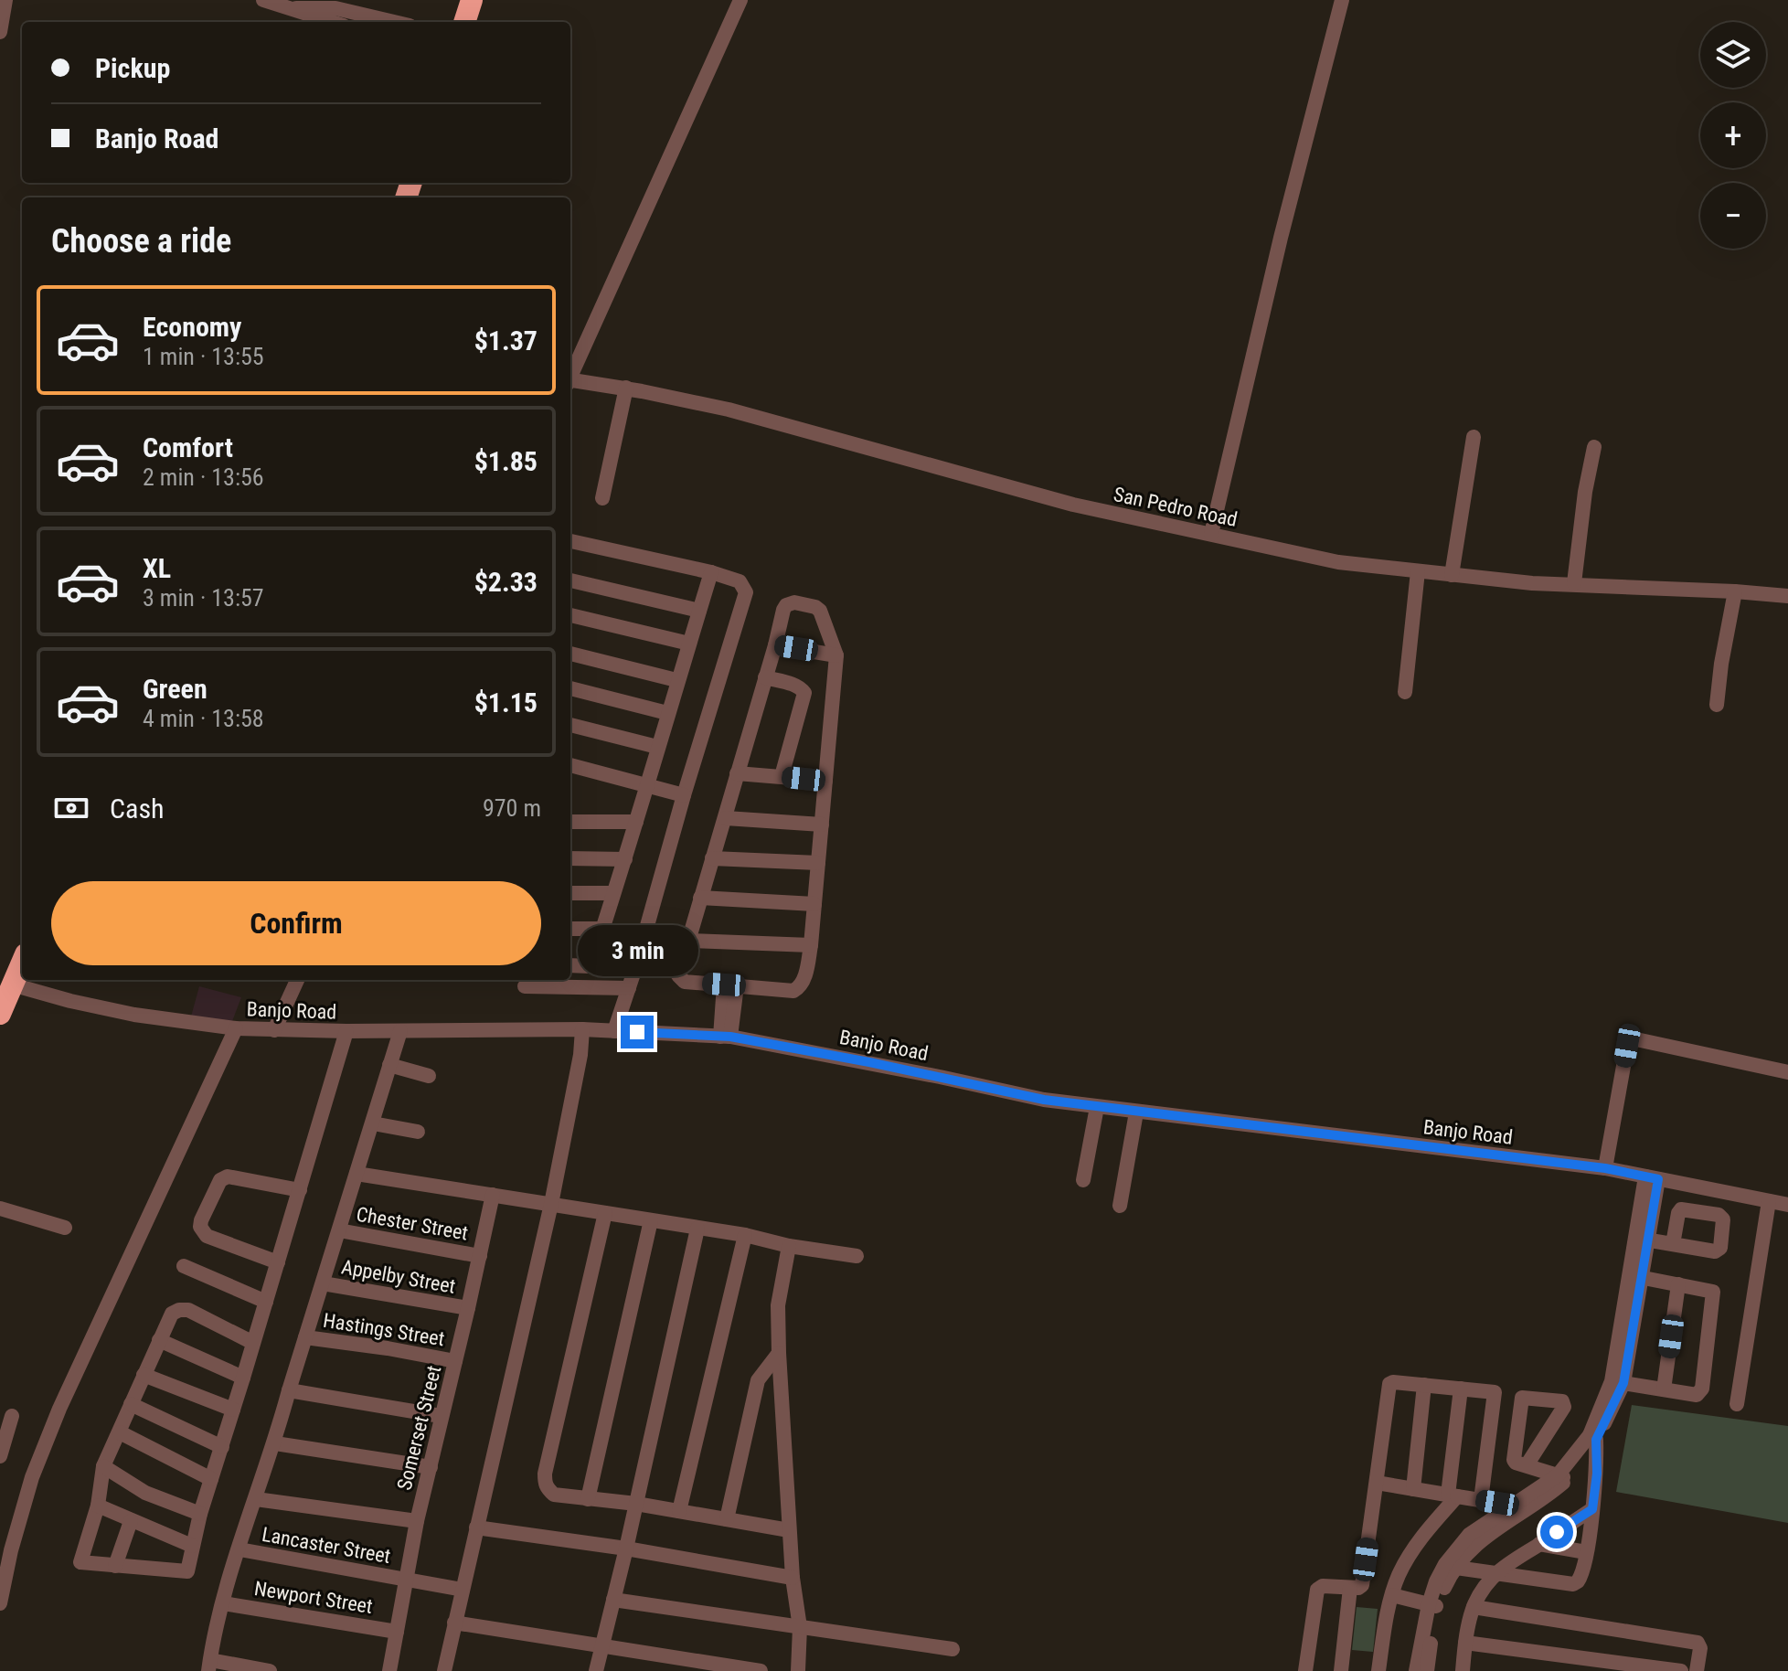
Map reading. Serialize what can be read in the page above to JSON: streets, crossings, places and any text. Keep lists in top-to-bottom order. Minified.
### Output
{"streets":{"street":["San Pedro Road","Banjo Road","Chester Street","Appelby Street","Hastings Street","Somerset Street","Lancaster Street","Newport Street"]},"crossings":[["Chester Street","Somerset Street"],["Appelby Street","Somerset Street"],["Hastings Street","Somerset Street"],["Somerset Street","Lancaster Street"],["Somerset Street","Newport Street"]],"page":{"map_buttons":["+","−"],"banner":["Pickup","Banjo Road"],"heading":"Choose a ride","list":[{"name":"Economy","note":"1 min · 13:55","value":"$1.37"},{"name":"Comfort","note":"2 min · 13:56","value":"$1.85"},{"name":"XL","note":"3 min · 13:57","value":"$2.33"},{"name":"Green","note":"4 min · 13:58","value":"$1.15"}],"pay":["Cash","970 m"],"buttons":"Confirm","bubble":"3 min"}}
